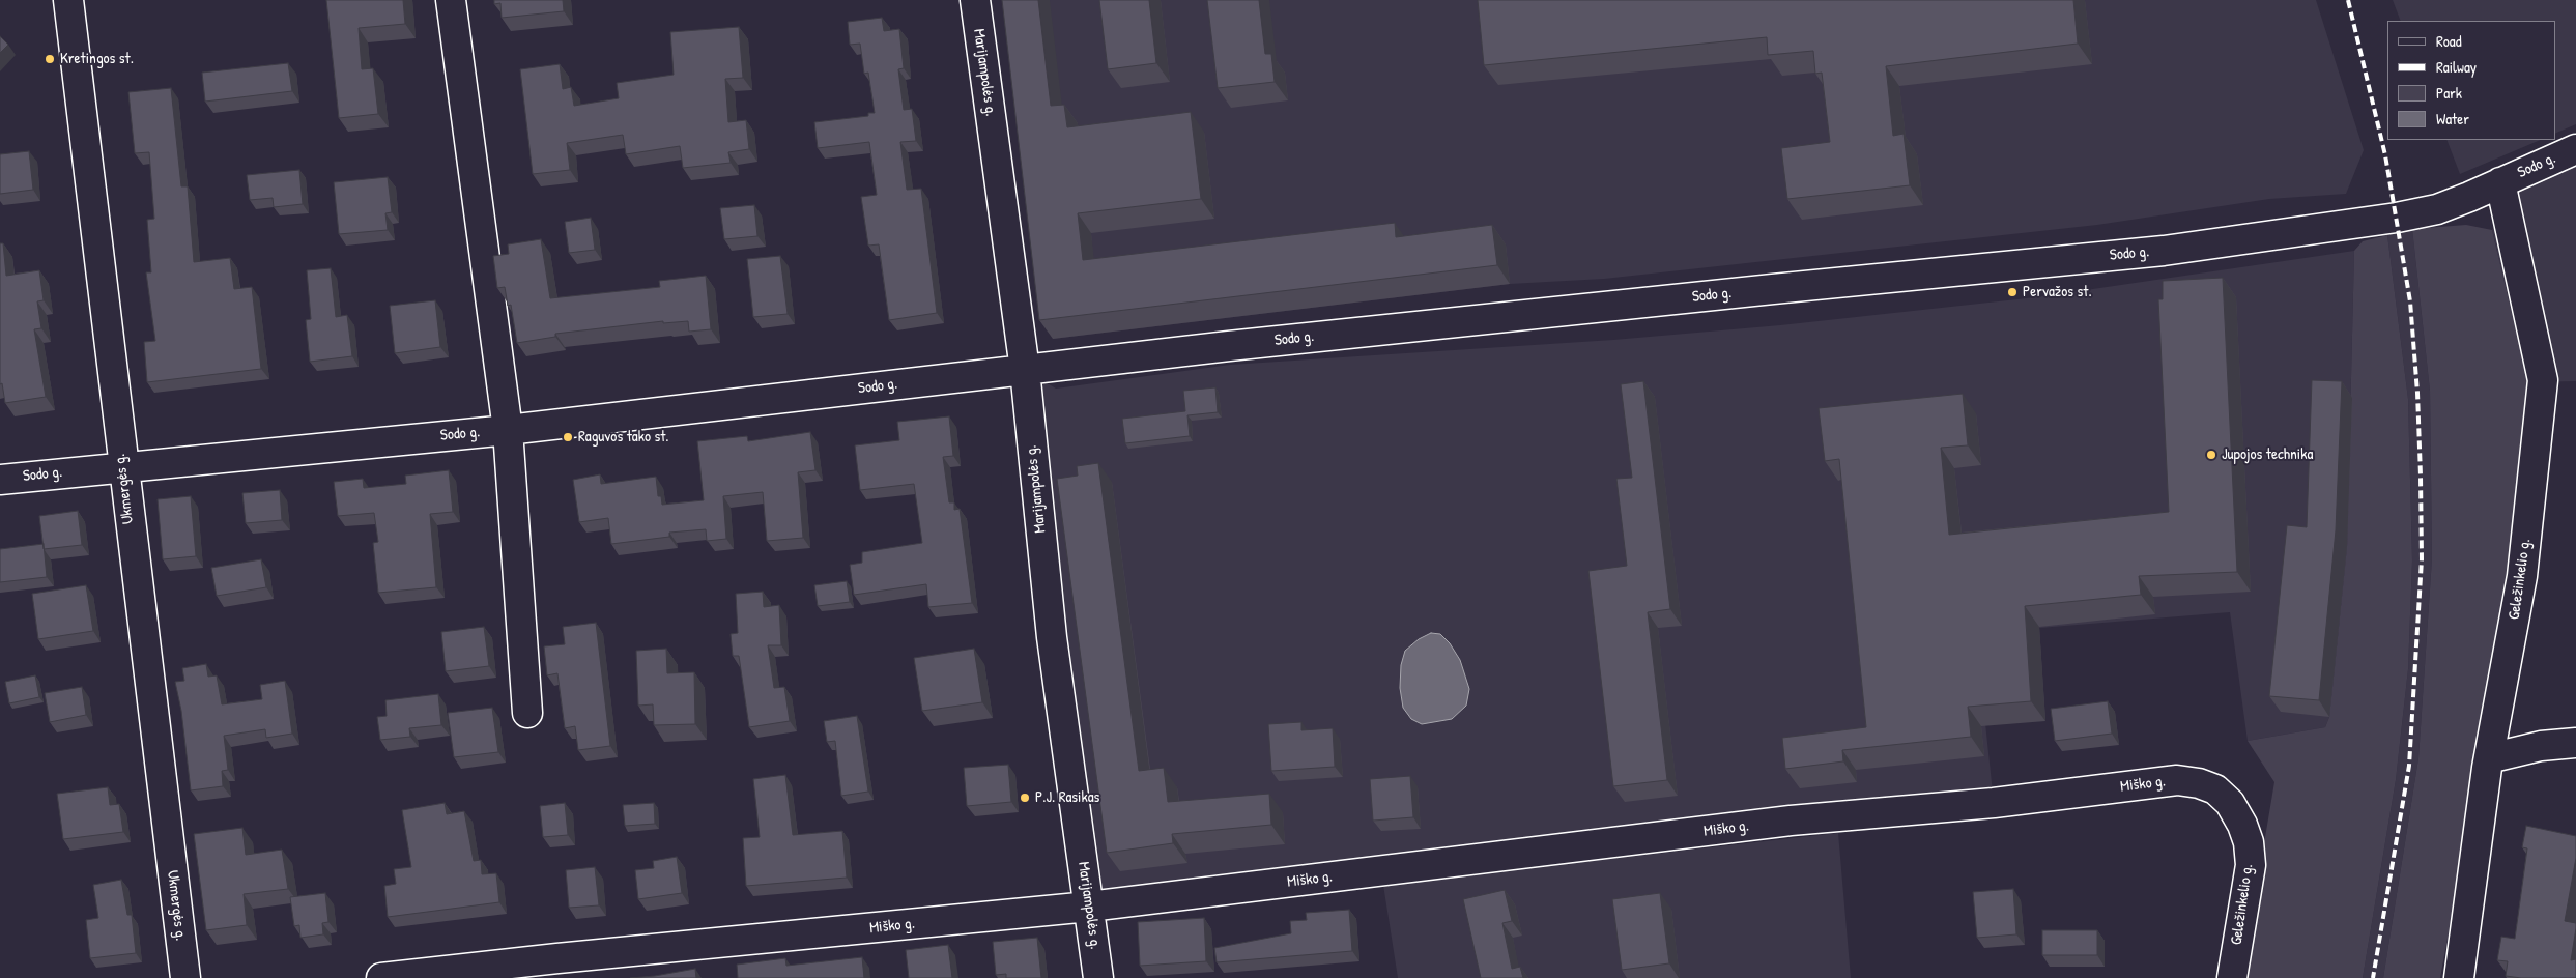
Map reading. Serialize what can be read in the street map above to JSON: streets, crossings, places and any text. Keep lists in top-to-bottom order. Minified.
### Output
{"streets":{"street":["Marijampolės g.","Sodo g.","Ukmergės g.","Geležinkelio g.","Miško g."]},"crossings":[["Marijampolės g.","Sodo g."],["Marijampolės g.","Miško g."],["Sodo g.","Ukmergės g."],["Sodo g.","Geležinkelio g."],["Geležinkelio g.","Miško g."]],"places":["Kretingos st.","Pervažos st.","Raguvos tako st.","Jupojos technika","P.J. Rasikas"],"legend":["Road","Railway","Park","Water"]}
